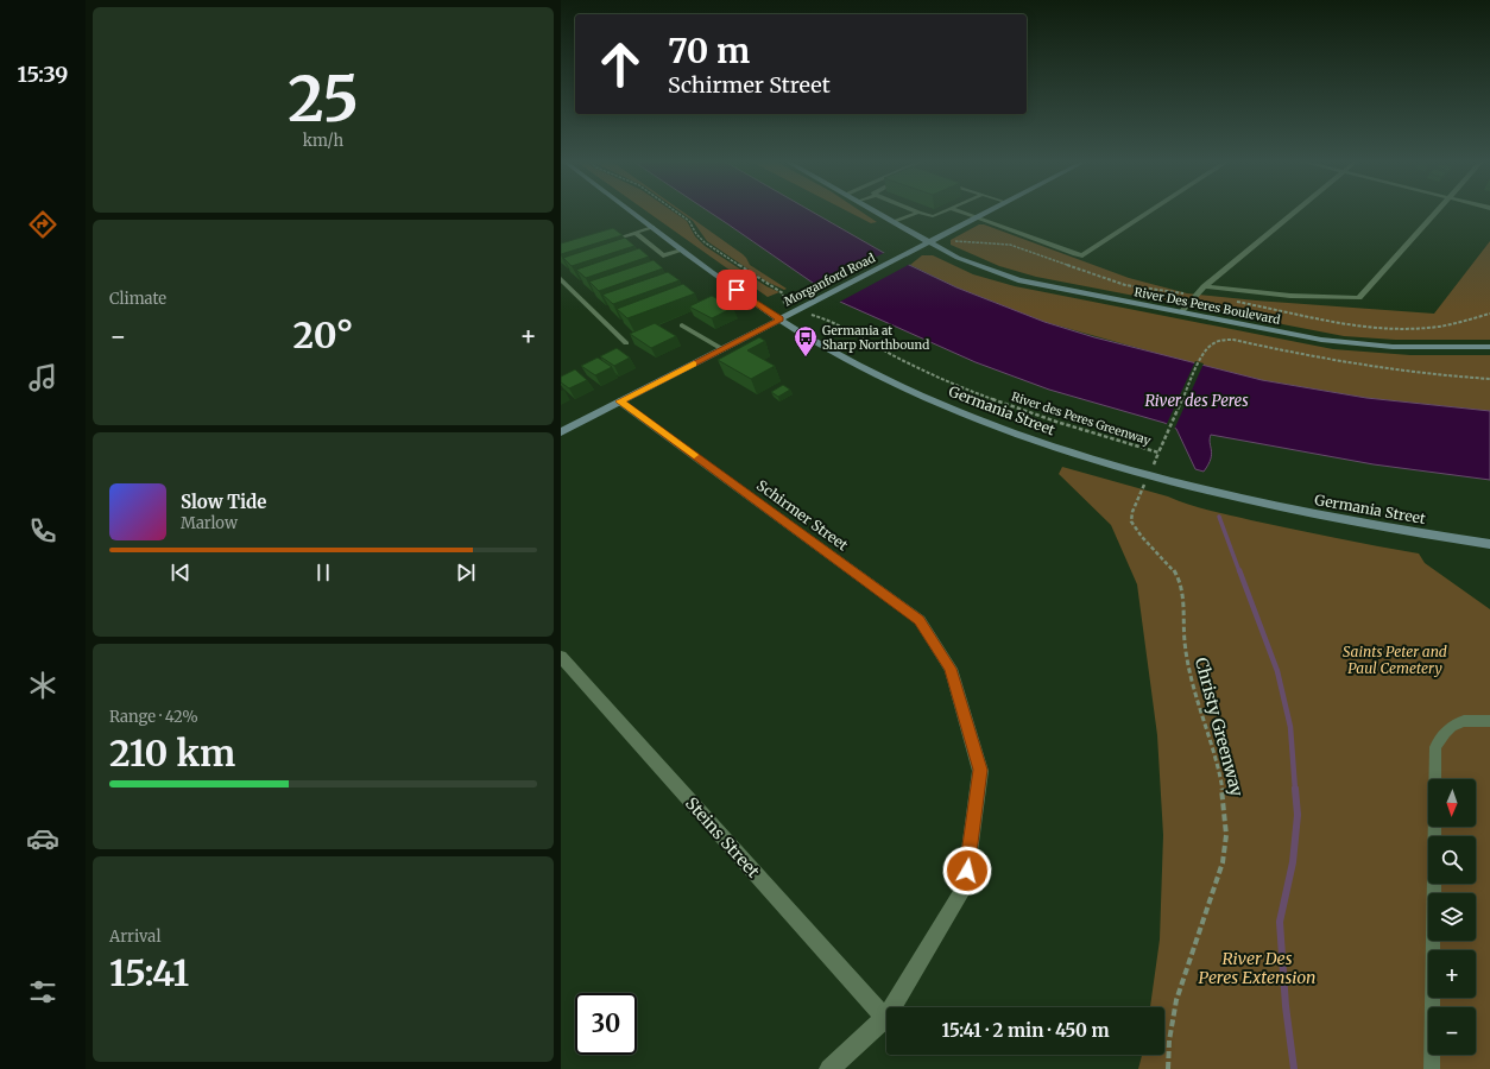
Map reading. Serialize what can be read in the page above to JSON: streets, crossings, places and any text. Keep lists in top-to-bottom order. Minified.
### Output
{"streets":{"main road":["Morganford Road","River Des Peres Boulevard","Germania Street"],"street":["Schirmer Street","Steins Street"],"path":["River des Peres Greenway","Christy Greenway"]},"crossings":[["Morganford Road","River Des Peres Boulevard"],["Morganford Road","Germania Street"],["Morganford Road","Schirmer Street"],["Schirmer Street","Steins Street"]],"water":["River des Peres"],"parks":["Saints Peter and Paul Cemetery","River Des Peres Extension"],"places":{"bus stop":["Germania at Sharp Northbound"]},"north":"bottom","page":{"tabs":"15:39","tile":[["25","km/h"],"Climate",["Range · 42%","210 km"],["Arrival","15:41"]],"turn":["70 m","Schirmer Street"],"heat":["−","20°","+"],"song":["Slow Tide","Marlow"],"map_buttons":["+","−"],"limit":"30","trip":"15:41 · 2 min · 450 m"}}
